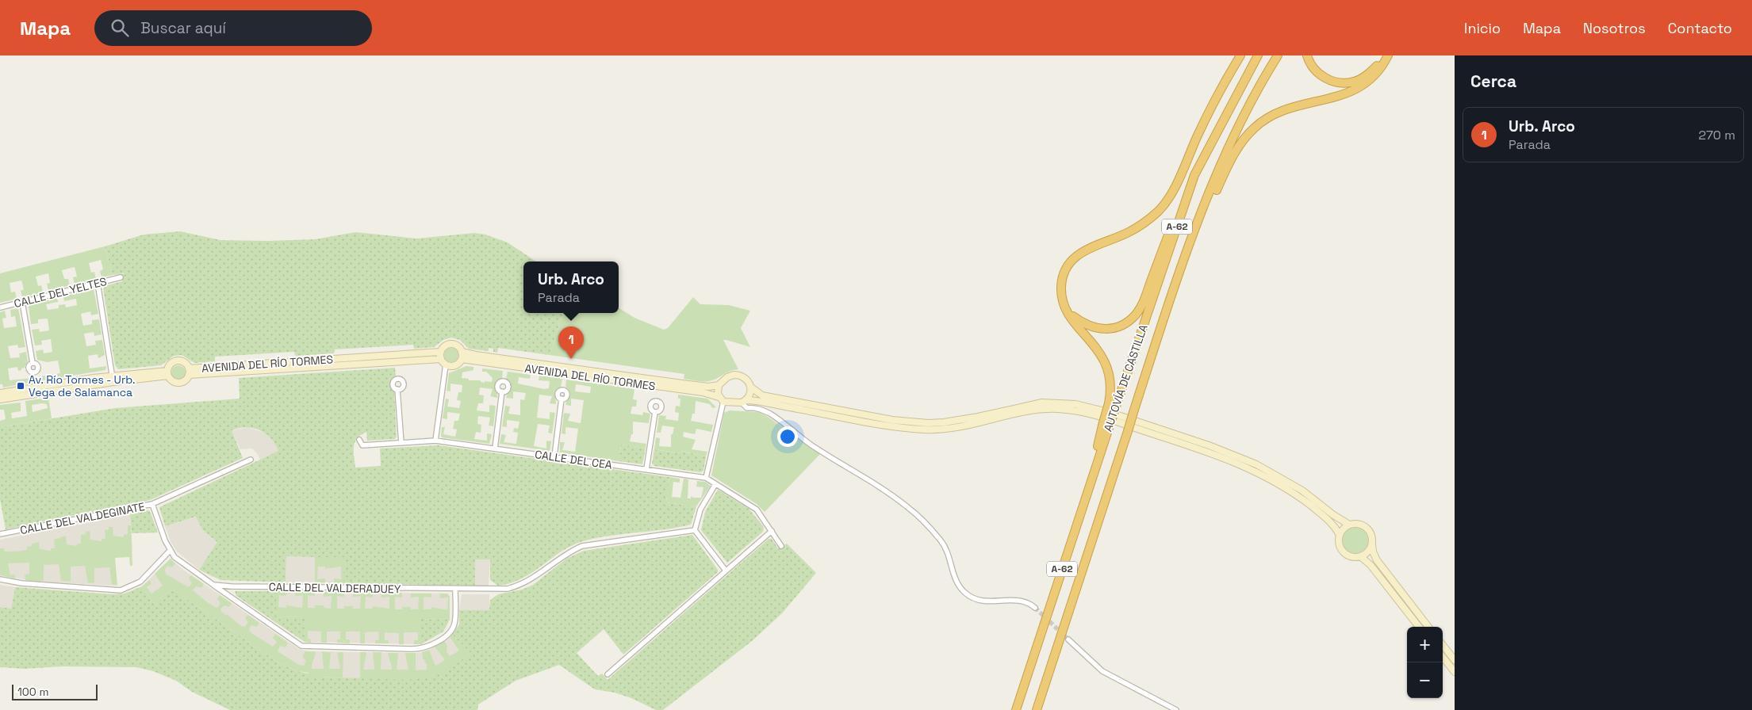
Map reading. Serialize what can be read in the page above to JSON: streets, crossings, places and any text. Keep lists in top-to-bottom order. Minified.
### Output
{"streets":{"highway":["A-62","AUTOVÍA DE CASTILLA"],"main road":["AVENIDA DEL RÍO TORMES"],"street":["CALLE DEL YELTES","CALLE DEL CEA","CALLE DEL VALDEGINATE","CALLE DEL VALDERADUEY"]},"crossings":[["CALLE DEL VALDEGINATE","CALLE DEL VALDERADUEY"]],"places":{"transit":["Av. Río Tormes - Urb. Vega de Salamanca"]},"scale_bar":"100 m","page":{"header":"Mapa","search":"Buscar aquí","nav":["Inicio","Mapa","Nosotros","Contacto"],"heading":"Cerca","list":[{"mark":"1","name":"Urb. Arco","note":"Parada","value":"270 m"}],"popup":["Urb. Arco","Parada"],"pins":"1","map_buttons":["+","−"],"scale":"100 m"}}
